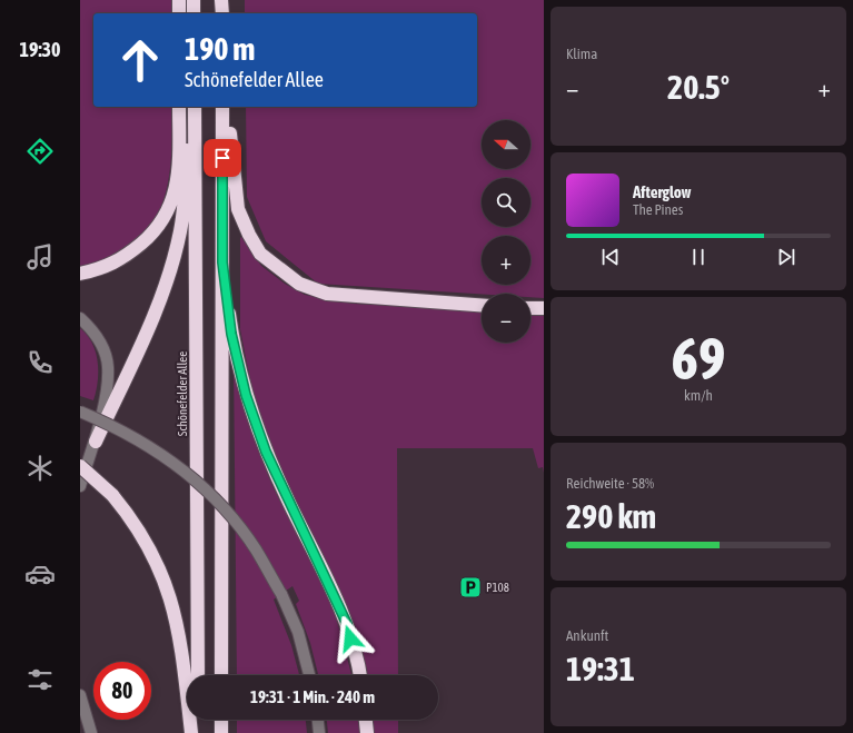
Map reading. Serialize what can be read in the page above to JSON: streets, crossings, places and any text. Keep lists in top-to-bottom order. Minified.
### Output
{"streets":{"highway":["Schönefelder Allee"]},"places":{"parking":["P108"]},"north":"left","page":{"tabs":"19:30","tile":["Klima",["69","km/h"],["Reichweite · 58%","290 km"],["Ankunft","19:31"]],"turn":["190 m","Schönefelder Allee"],"heat":["−","20.5°","+"],"map_buttons":["+","−"],"song":["Afterglow","The Pines"],"limit":"80","trip":"19:31 · 1 Min. · 240 m"}}
